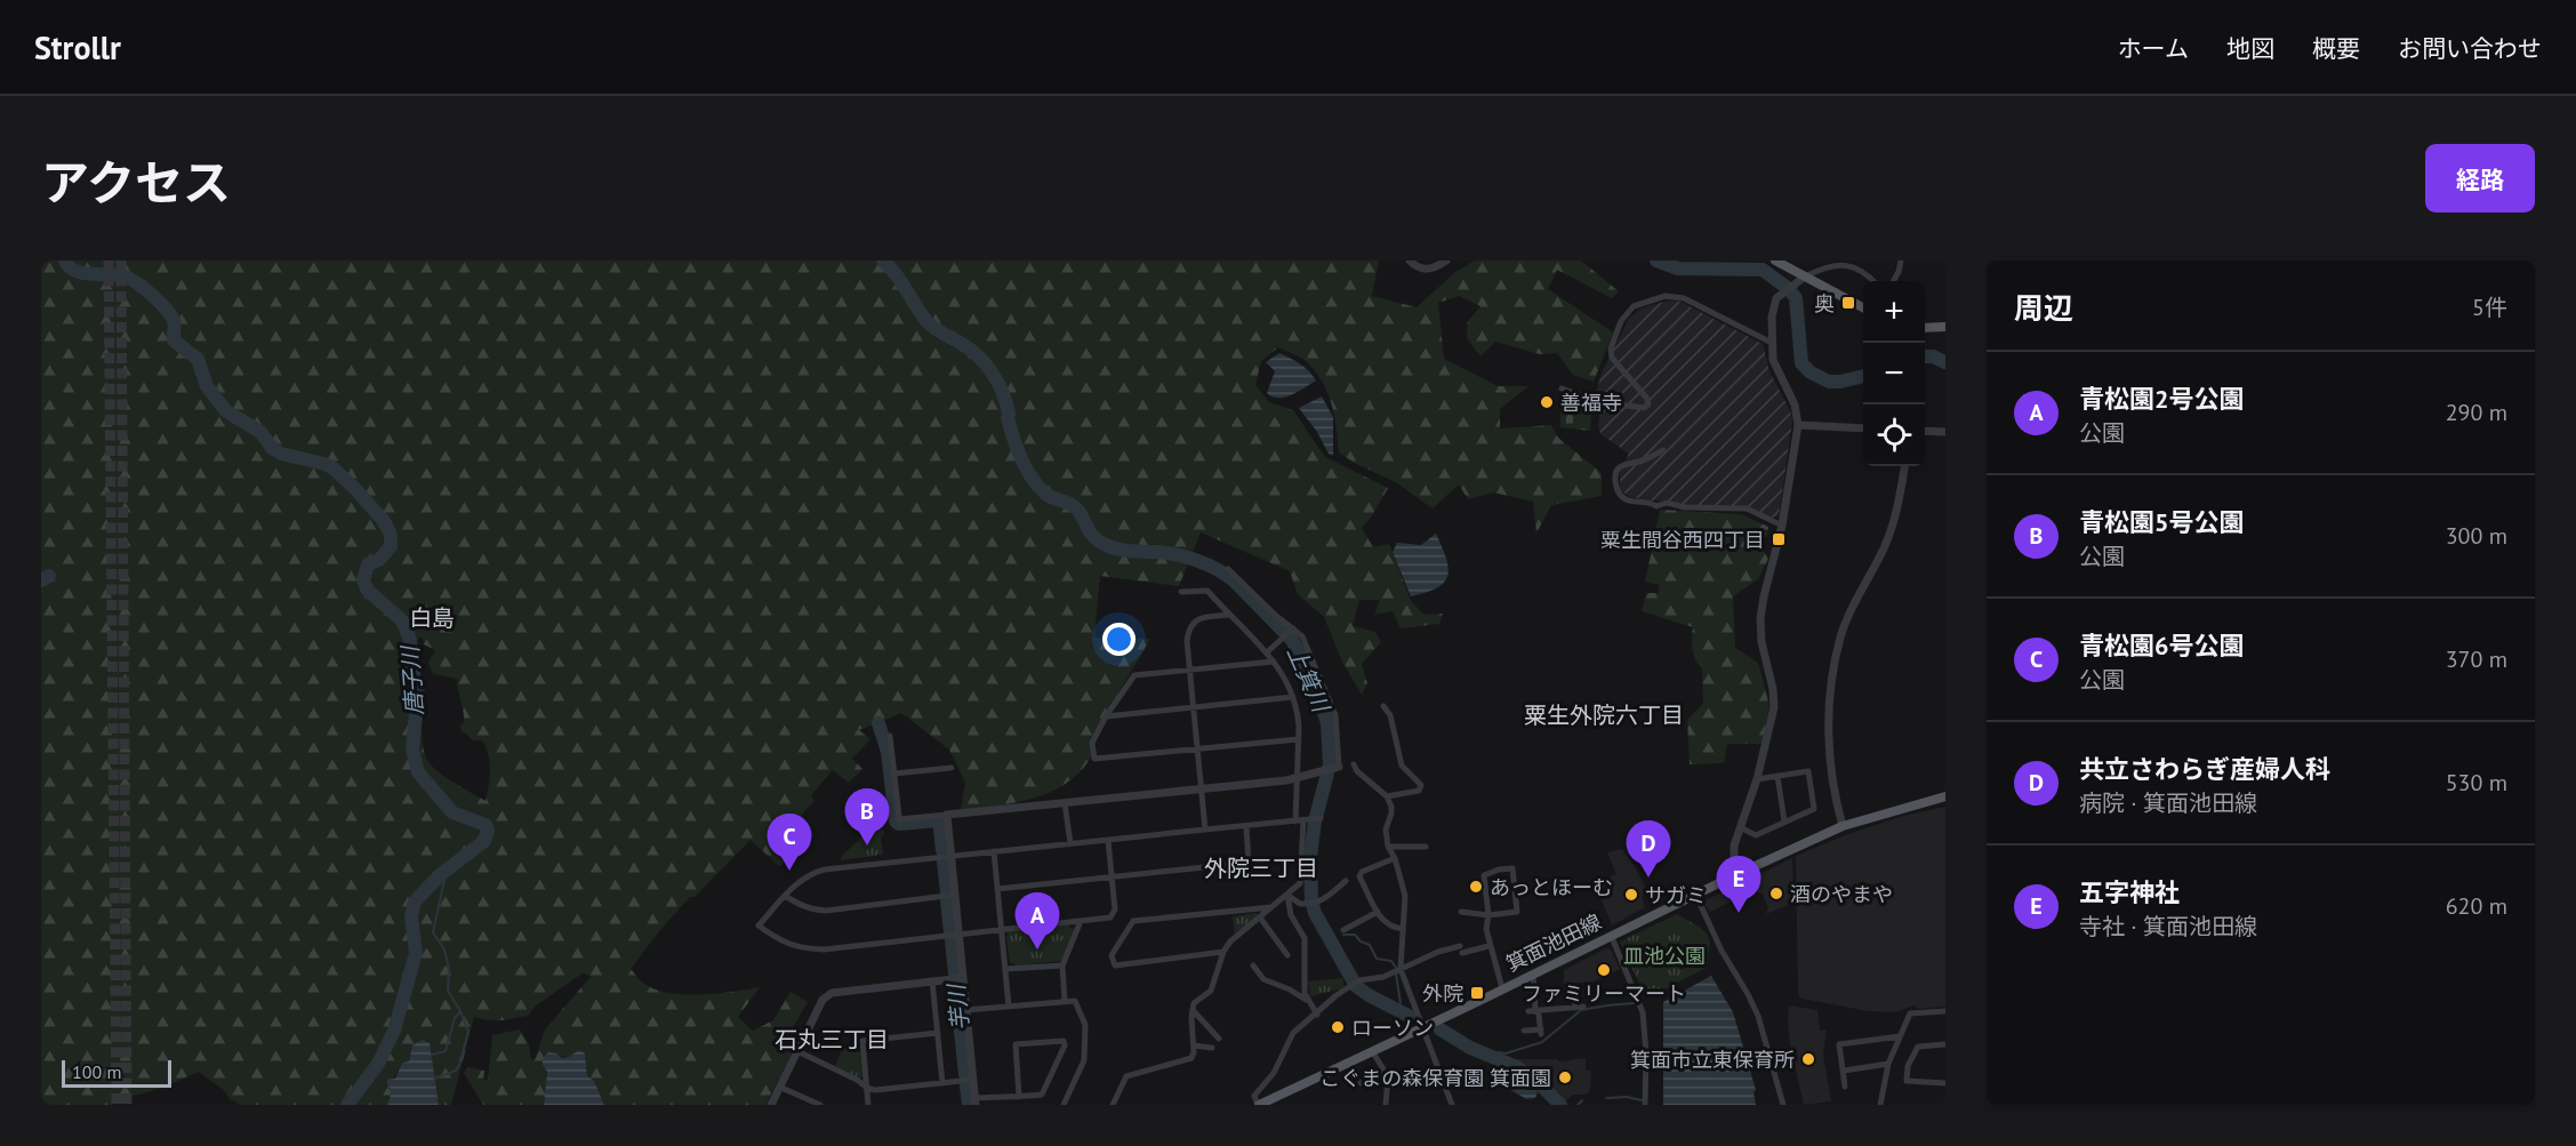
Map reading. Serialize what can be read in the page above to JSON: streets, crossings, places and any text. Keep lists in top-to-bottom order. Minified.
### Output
{"streets":{"main road":["箕面池田線"]},"districts":["白島","粟生外院六丁目","外院三丁目","石丸三丁目"],"water":["上箕川","唐子川","芋川"],"parks":["皿池公園"],"places":{"transit":["奥","粟生間谷西四丁目","外院"],"other":["善福寺","あっとほーむ","酒のやまや","サガミ","ファミリーマート","ローソン","箕面市立東保育所","こぐまの森保育園 箕面園"]},"scale_bar":"100 m","page":{"header":"Strollr","nav":["ホーム","地図","概要","お問い合わせ"],"title":"アクセス","buttons":"経路","heading":["周辺","5件"],"map_buttons":["+","−"],"list":[{"mark":"A","name":"青松園2号公園","note":"公園","value":"290 m"},{"mark":"B","name":"青松園5号公園","note":"公園","value":"300 m"},{"mark":"C","name":"青松園6号公園","note":"公園","value":"370 m"},{"mark":"D","name":"共立さわらぎ産婦人科","note":"病院 · 箕面池田線","value":"530 m"},{"mark":"E","name":"五字神社","note":"寺社 · 箕面池田線","value":"620 m"}],"pins":["B","C","D","E","A"],"scale":"100 m"}}
